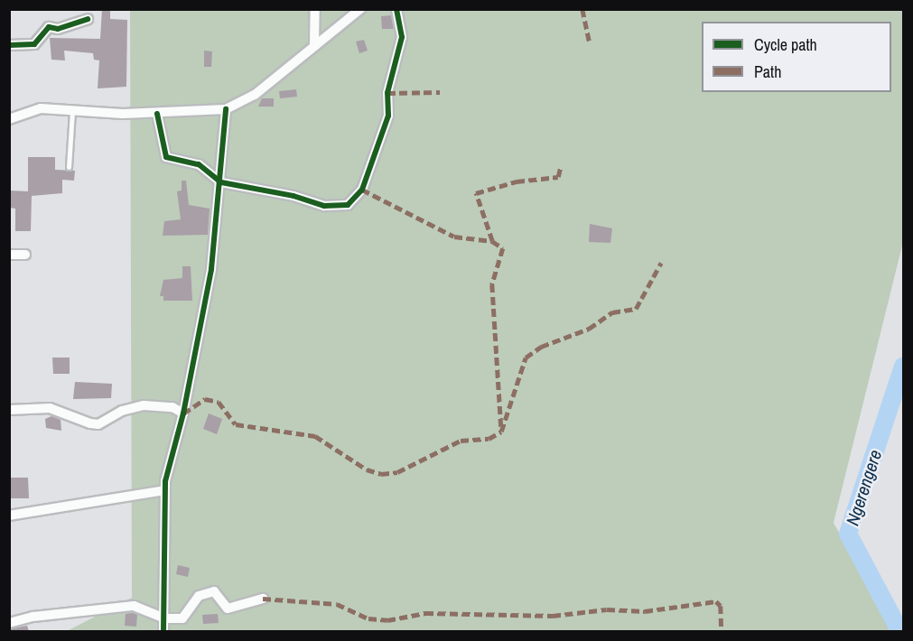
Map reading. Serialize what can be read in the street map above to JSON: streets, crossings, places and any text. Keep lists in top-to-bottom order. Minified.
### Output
{"water":["Ngerengere"],"legend":["Cycle path","Path"]}
